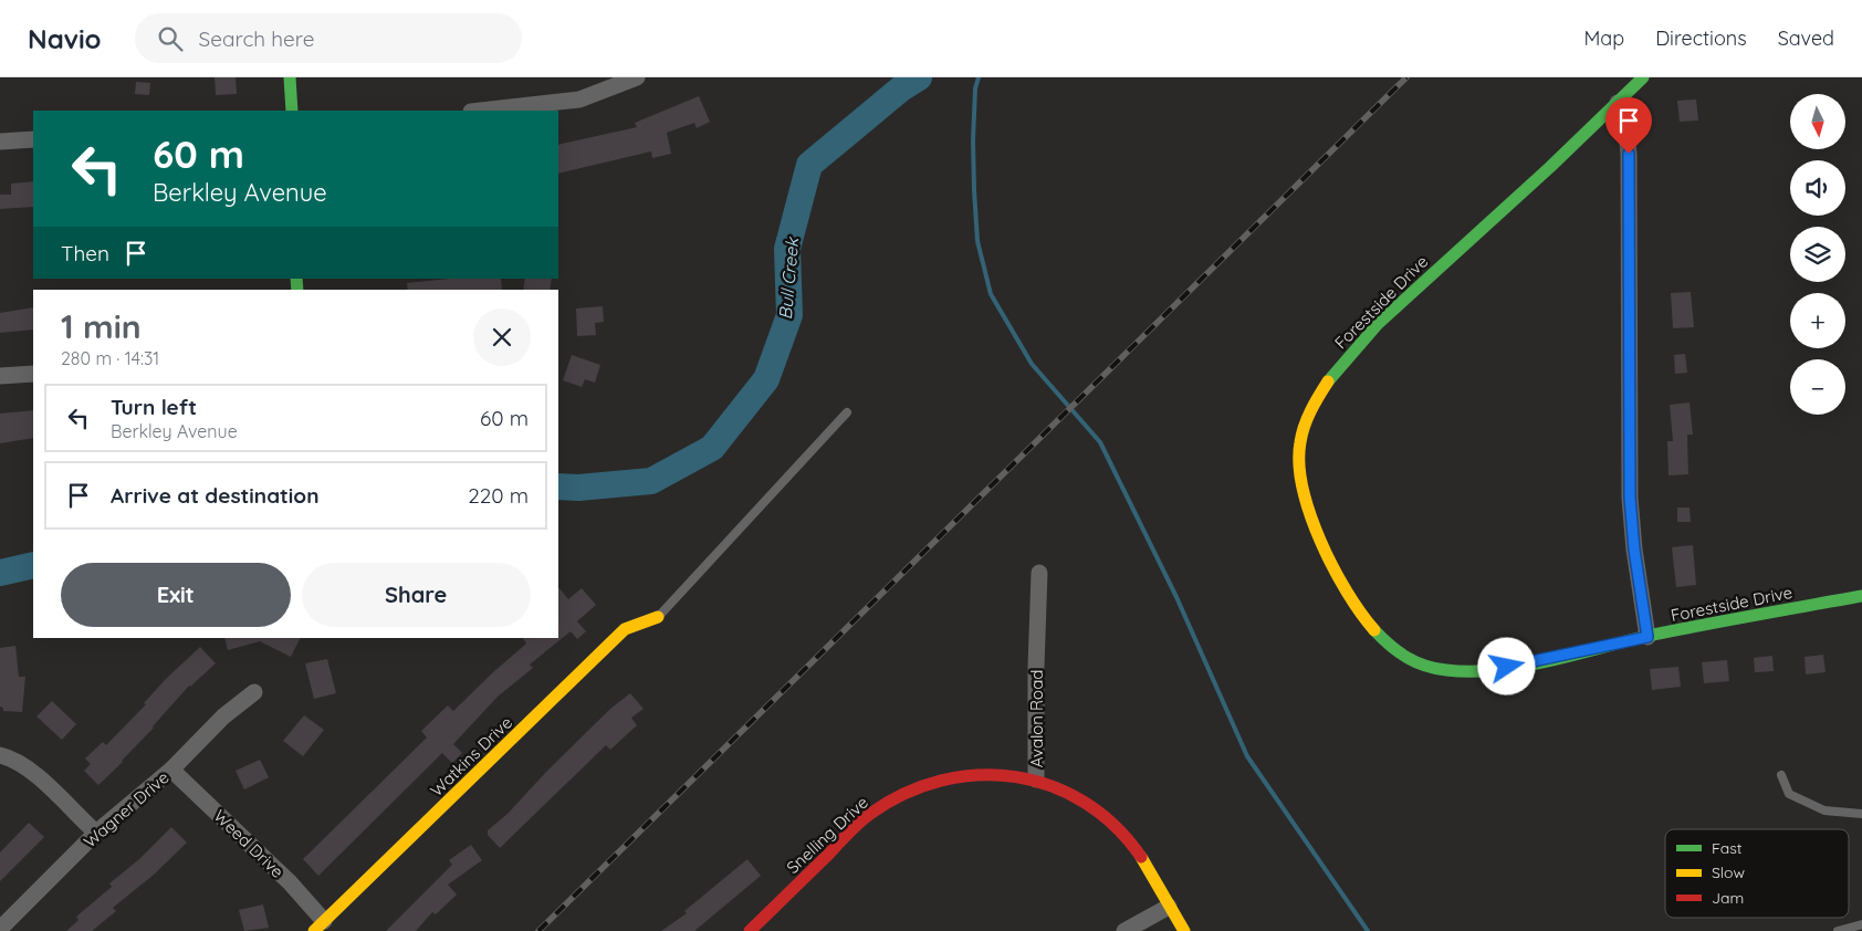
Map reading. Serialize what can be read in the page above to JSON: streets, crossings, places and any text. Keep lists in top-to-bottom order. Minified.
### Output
{"streets":{"street":["Forestside Drive","Avalon Road","Watkins Drive","Wagner Drive","Snelling Drive","Weed Drive"]},"crossings":[["Avalon Road","Snelling Drive"],["Watkins Drive","Weed Drive"],["Wagner Drive","Weed Drive"]],"water":["Bull Creek"],"legend":["Fast","Slow","Jam"],"north":"bottom","page":{"header":"Navio","search":"Search here","nav":["Map","Directions","Saved"],"map_buttons":["+","−"],"turn":["60 m","Berkley Avenue"],"then":"Then","heading":["1 min","280 m · 14:31"],"list":[{"name":"Turn left","note":"Berkley Avenue","value":"60 m"},{"name":"Arrive at destination","value":"220 m"}],"buttons":["Exit","Share"]}}
